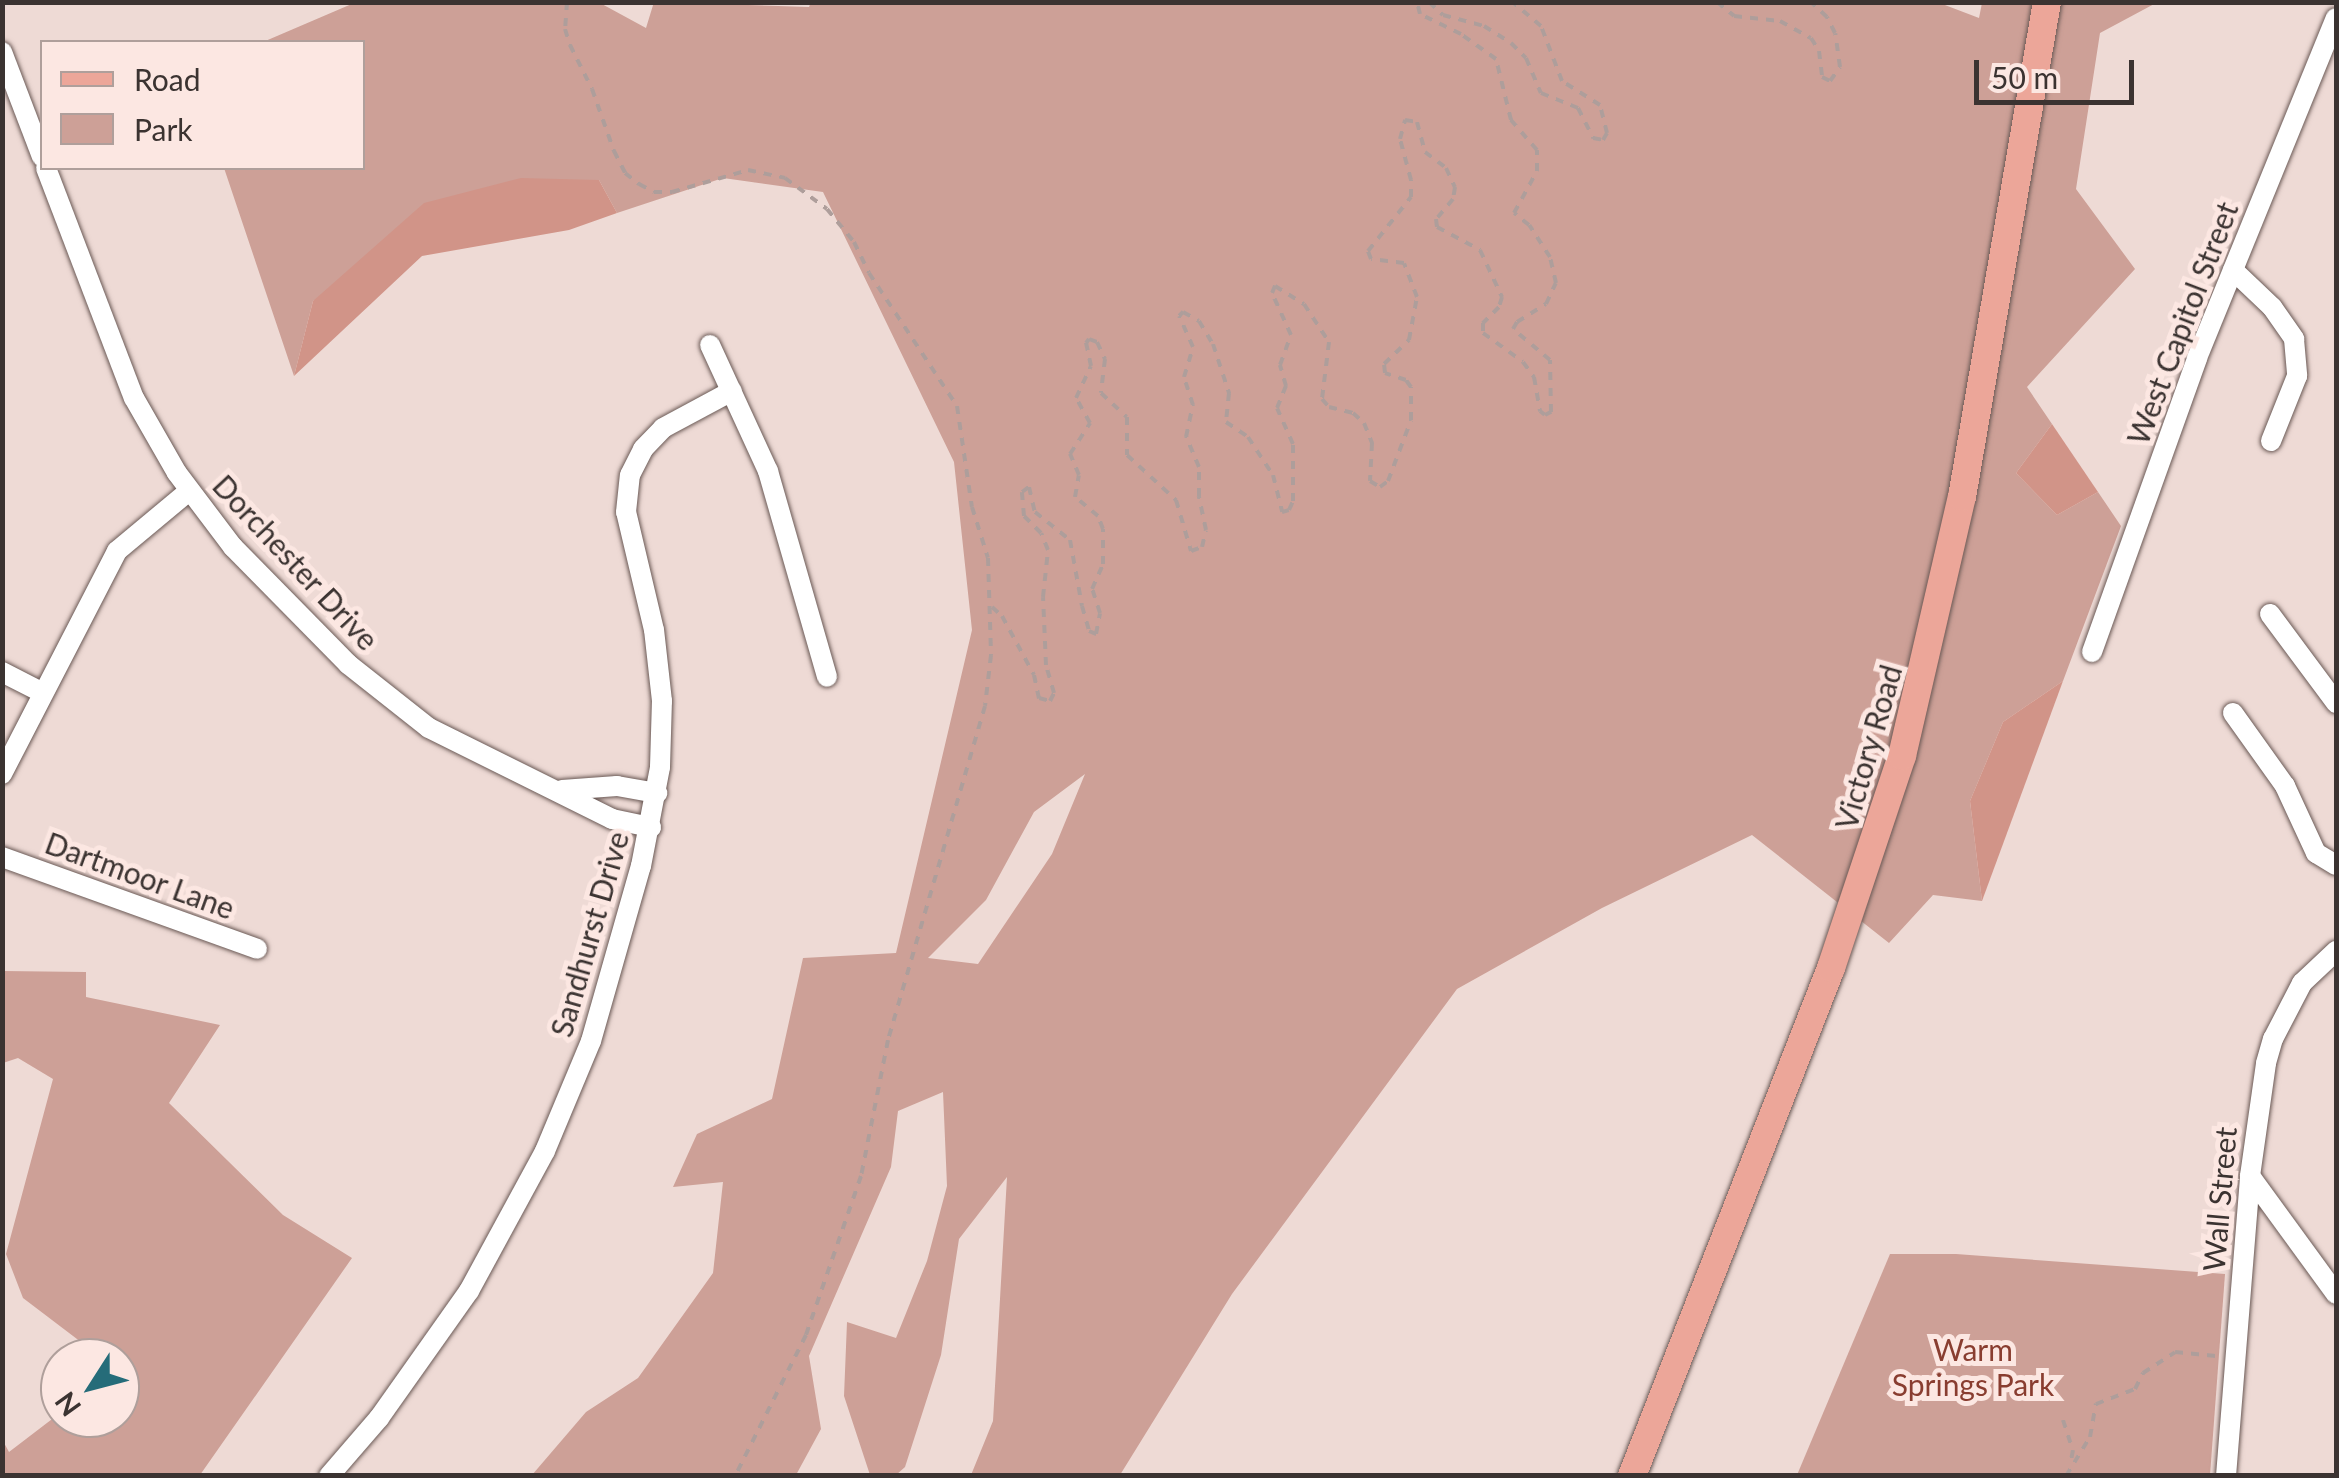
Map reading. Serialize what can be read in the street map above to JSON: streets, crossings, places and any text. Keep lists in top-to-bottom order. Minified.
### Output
{"streets":{"main road":["Victory Road"],"street":["West Capitol Street","Dorchester Drive","Dartmoor Lane","Sandhurst Drive","Wall Street"]},"crossings":[["Dorchester Drive","Sandhurst Drive"]],"parks":["Warm Springs Park"],"legend":["Road","Park"],"scale_bar":"50 m","north":"bottom left"}
